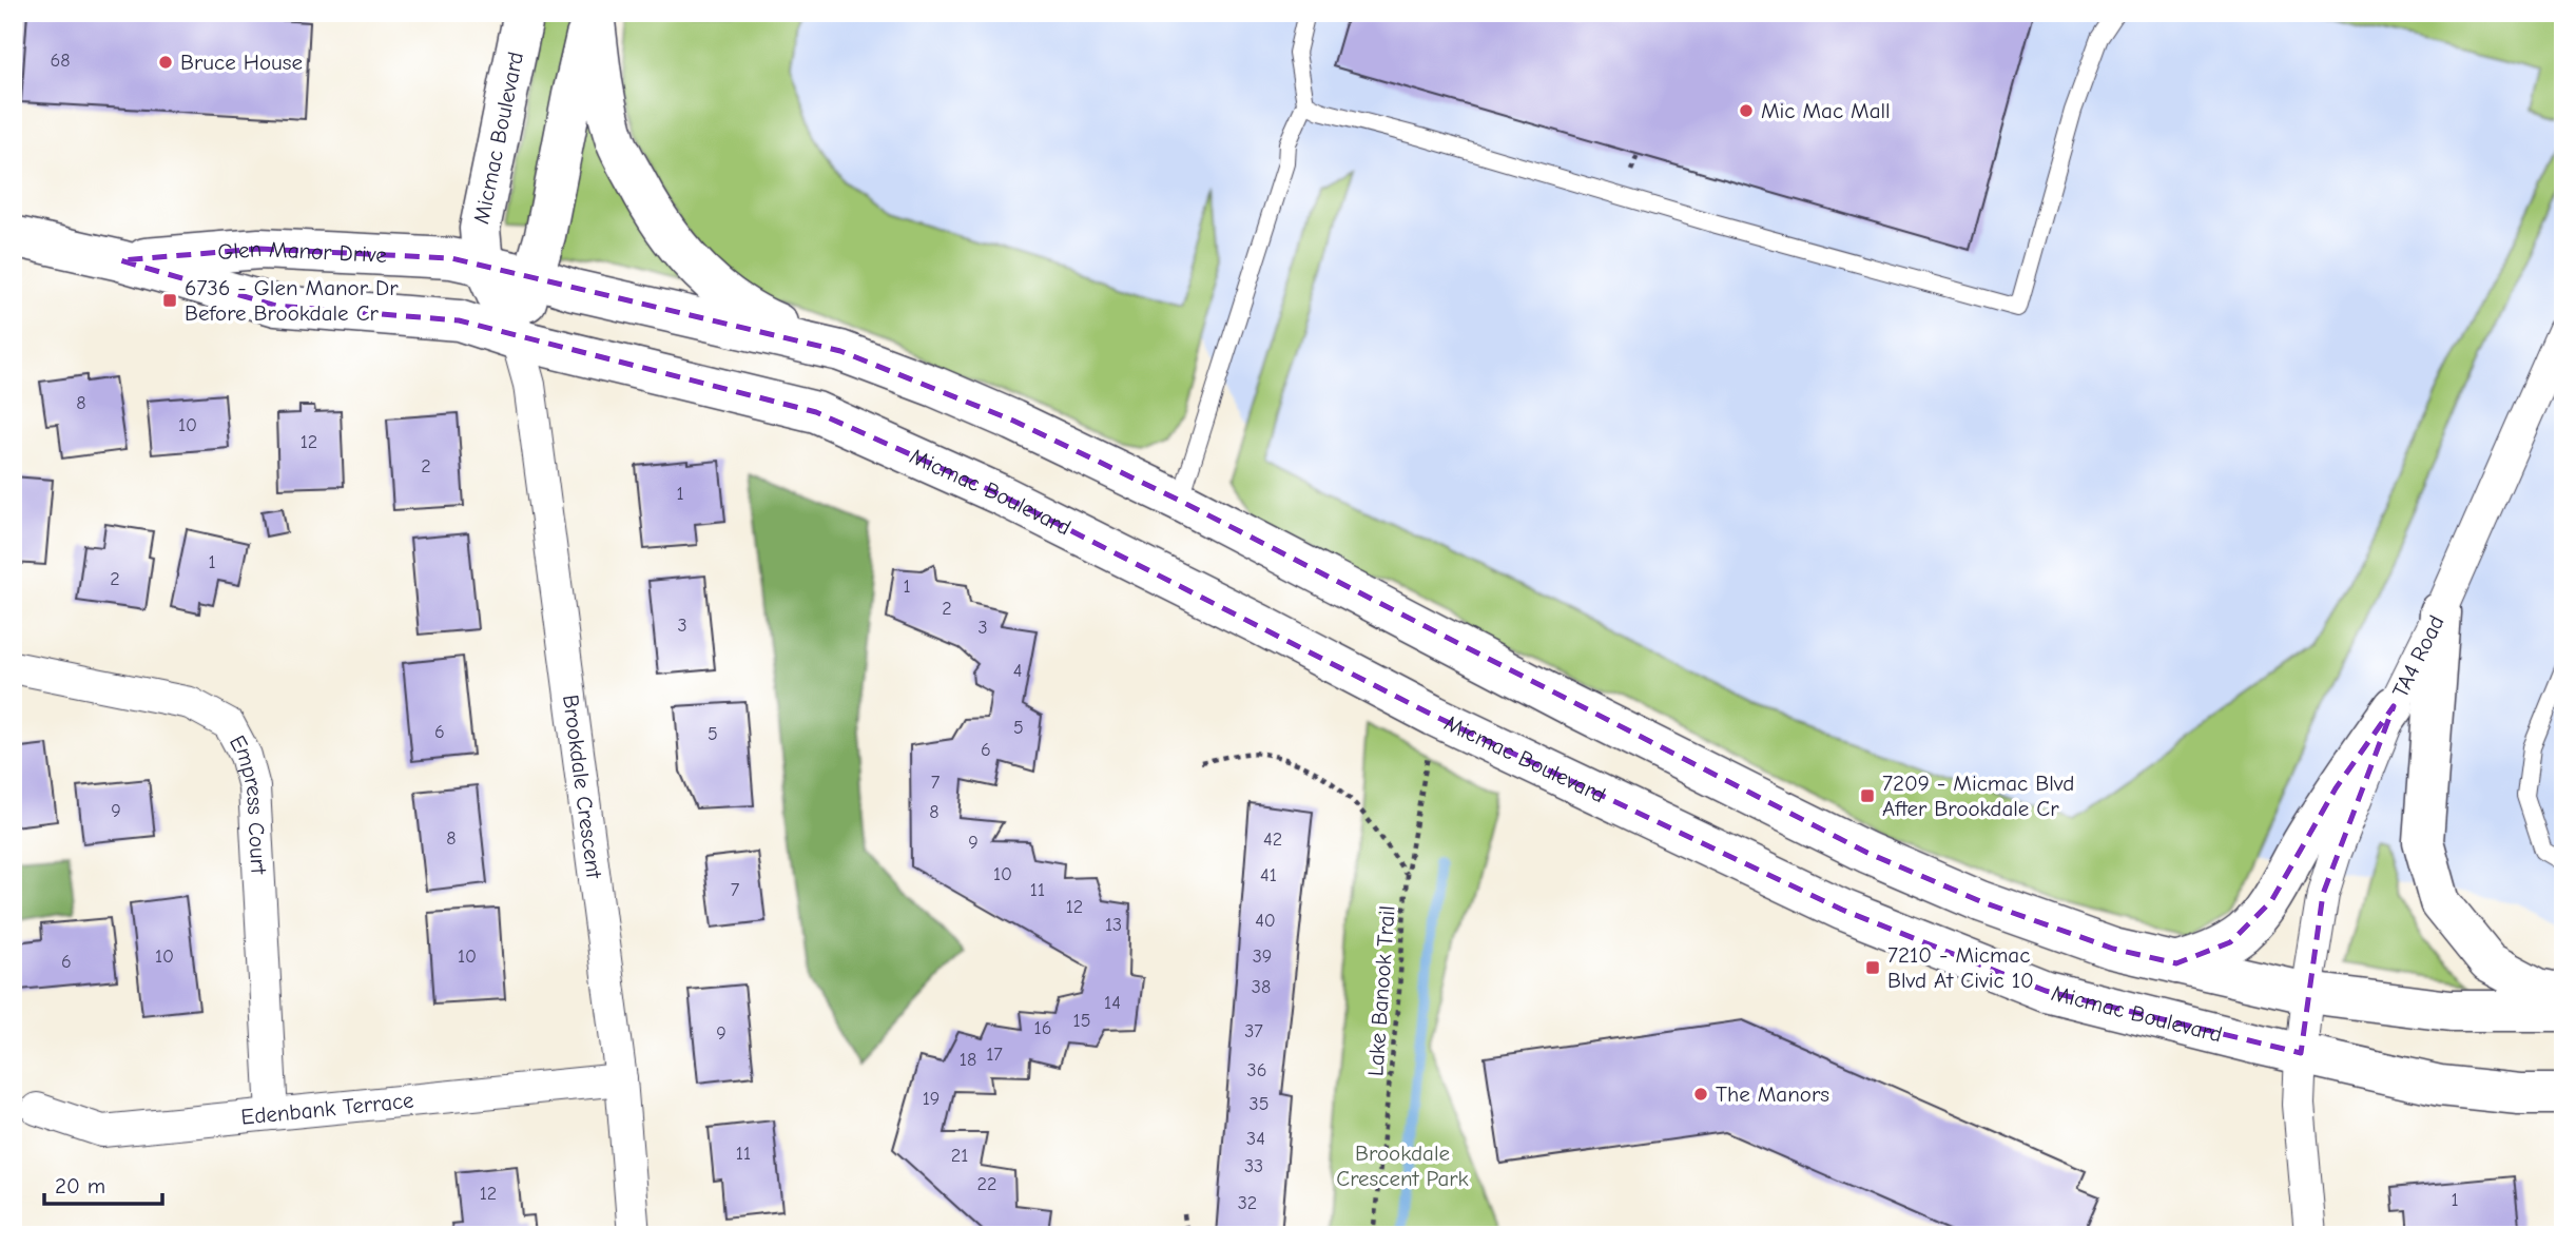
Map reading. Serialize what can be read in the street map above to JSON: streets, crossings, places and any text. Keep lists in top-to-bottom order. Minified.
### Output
{"streets":{"street":["Micmac Boulevard","Glen Manor Drive","TA4 Road","Brookdale Crescent","Empress Court","Edenbank Terrace"],"path":["Lake Banook Trail"]},"crossings":[["Micmac Boulevard","Glen Manor Drive"],["Micmac Boulevard","Brookdale Crescent"],["Glen Manor Drive","Brookdale Crescent"],["Brookdale Crescent","Edenbank Terrace"],["Empress Court","Edenbank Terrace"]],"parks":["Brookdale Crescent Park"],"places":{"other":["Bruce House","Mic Mac Mall","The Manors"],"transit":["6736 - Glen Manor Dr Before Brookdale Cr","7209 - Micmac Blvd After Brookdale Cr","7210 - Micmac Blvd At Civic 10"]},"house_numbers":["68","8","10","12","2","1","1","2","1","2","3","3","4","5","6","5","6","7","9","8","8","42","9","10","41","7","11","12","40","13","10","10","39","6","38","14","15","16","37","9","17","18","36","19","35","34","11","21","33","22","12","1","32"],"scale_bar":"20 m"}
